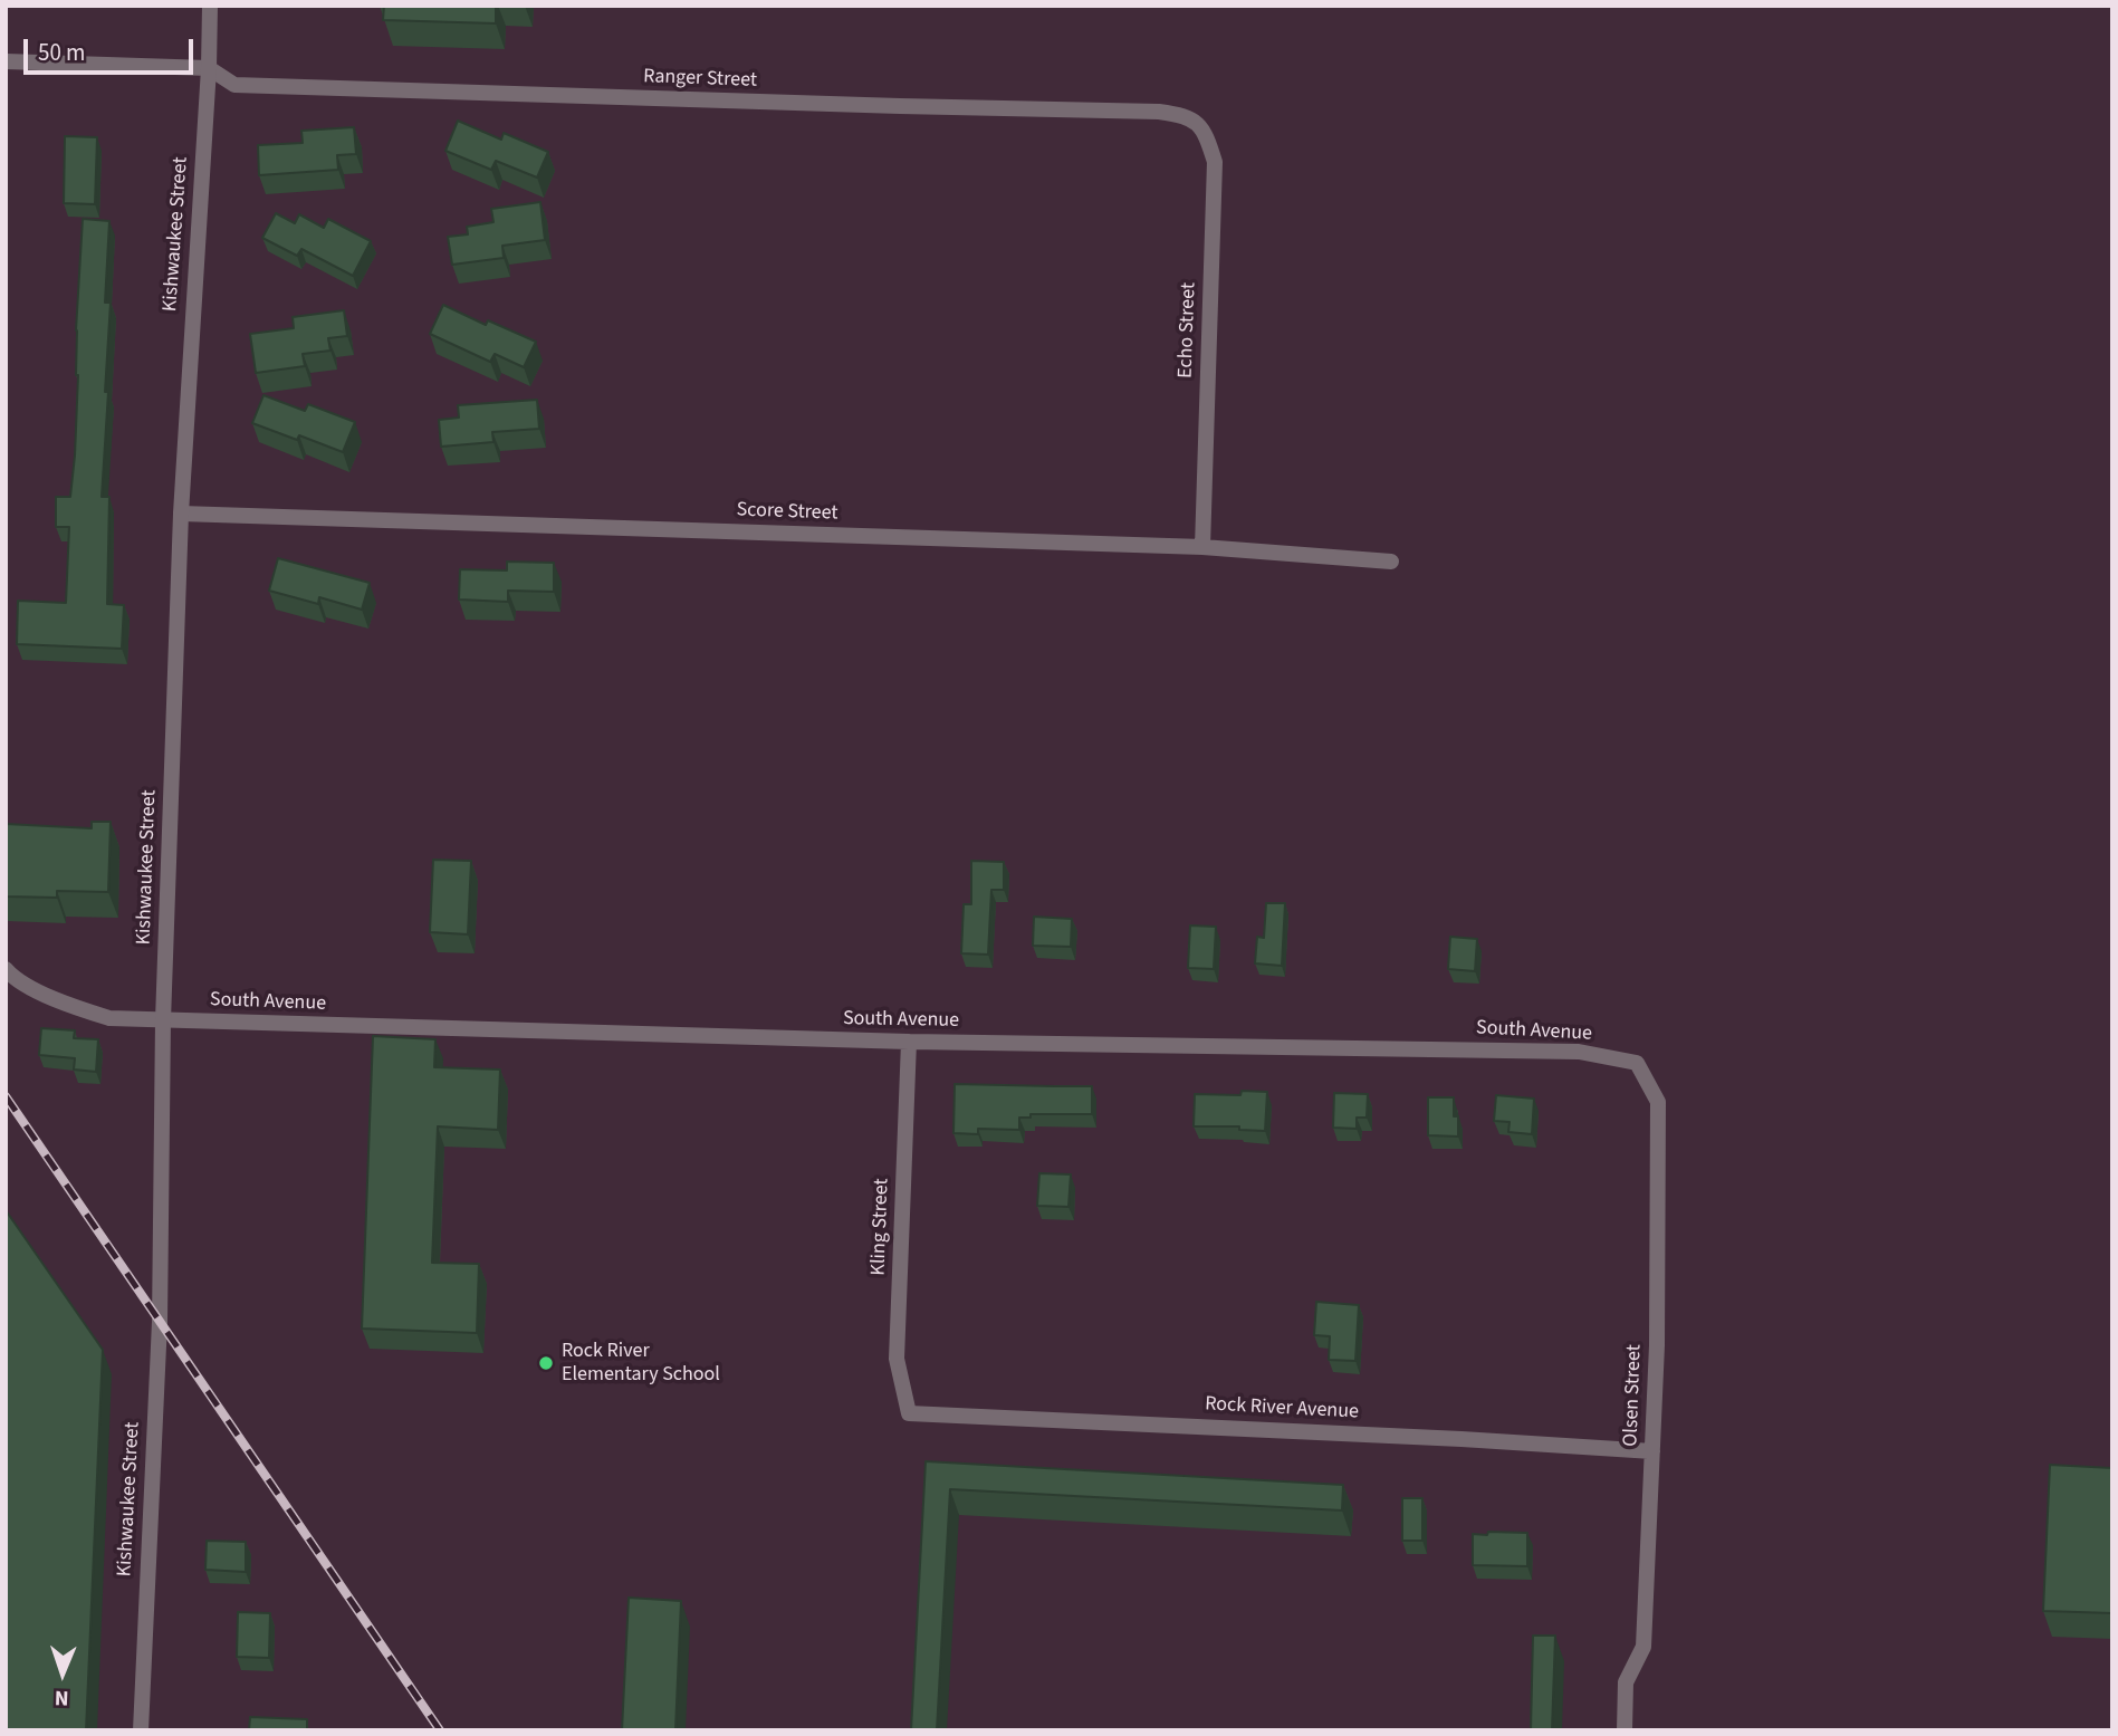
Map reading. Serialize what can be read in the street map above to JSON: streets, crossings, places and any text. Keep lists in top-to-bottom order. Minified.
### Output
{"streets":{"street":["Ranger Street","Kishwaukee Street","Echo Street","Score Street","South Avenue","Kling Street","Olsen Street","Rock River Avenue"]},"crossings":[["Ranger Street","Kishwaukee Street"],["Ranger Street","Echo Street"],["Kishwaukee Street","Score Street"],["Kishwaukee Street","South Avenue"],["Echo Street","Score Street"],["South Avenue","Kling Street"],["South Avenue","Olsen Street"],["Kling Street","Rock River Avenue"],["Olsen Street","Rock River Avenue"]],"places":["Rock River Elementary School"],"scale_bar":"50 m","north":"bottom"}
